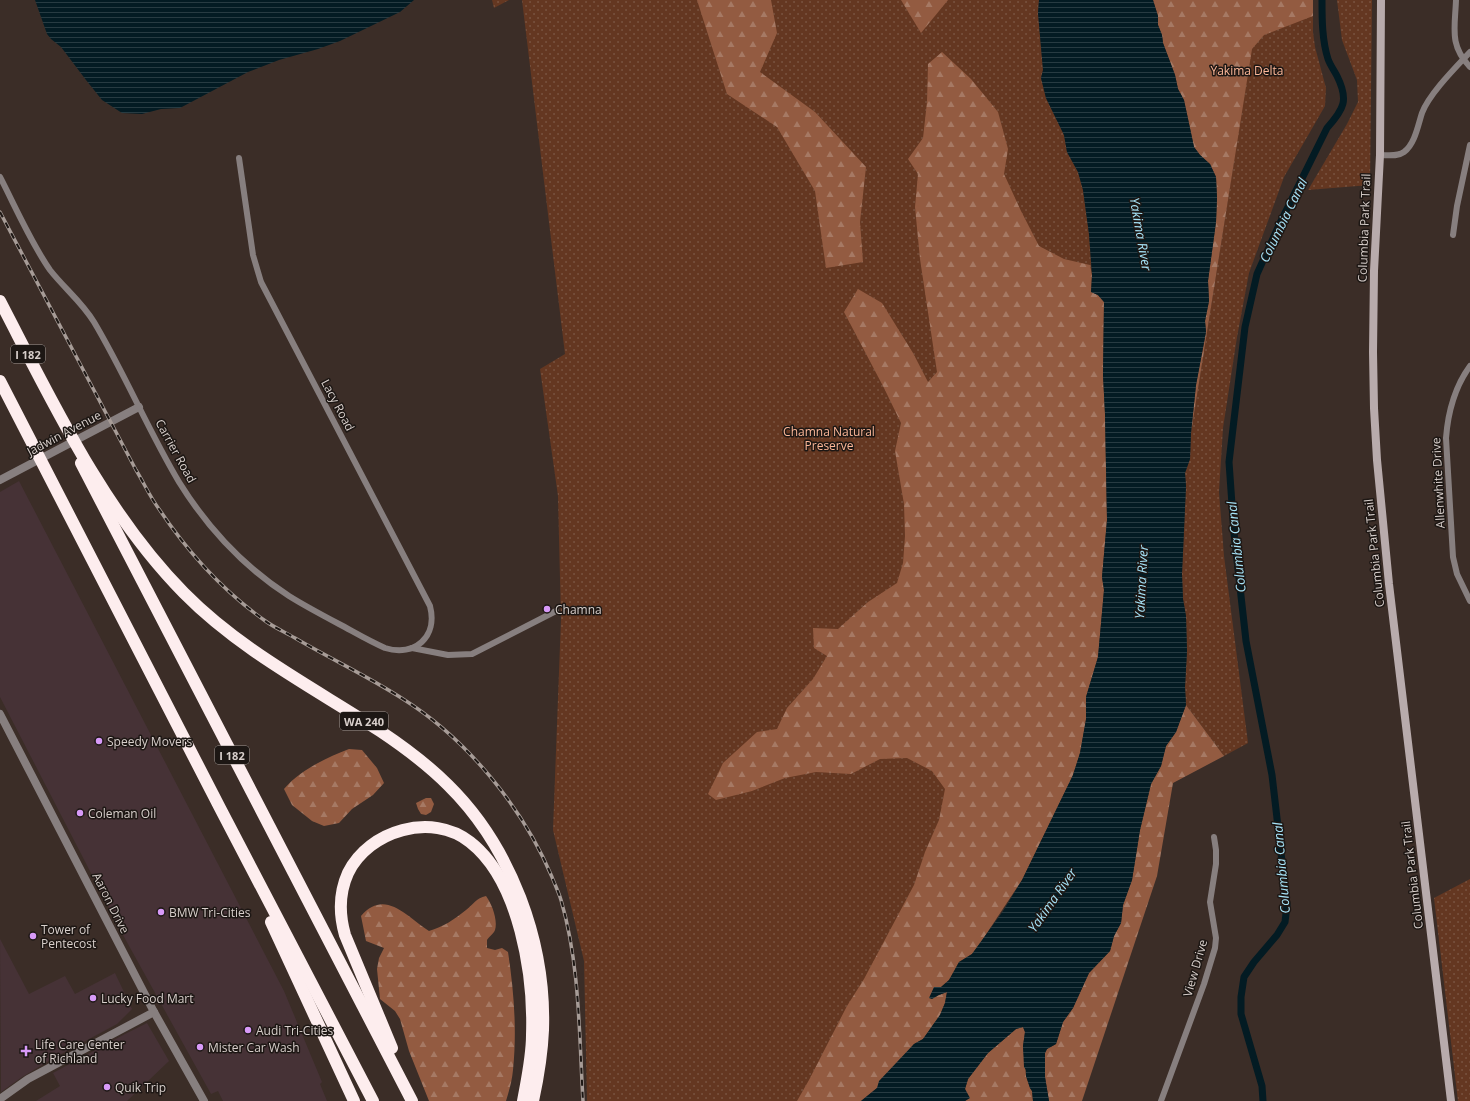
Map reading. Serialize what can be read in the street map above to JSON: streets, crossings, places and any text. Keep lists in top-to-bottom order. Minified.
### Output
{"streets":{"highway":["I 182","WA 240"],"main road":["Columbia Park Trail"],"street":["Lacy Road","Jadwin Avenue","Carrier Road","Allenwhite Drive","Aaron Drive","View Drive"]},"crossings":[["I 182","WA 240"],["Lacy Road","Carrier Road"],["Jadwin Avenue","Carrier Road"]],"water":["Columbia Canal","Yakima River"],"parks":["Yakima Delta","Chamna Natural Preserve"],"places":{"other":["Chamna","Speedy Movers","Coleman Oil","BMW Tri-Cities","Tower of Pentecost","Lucky Food Mart","Audi Tri-Cities","Mister Car Wash","Quik Trip"],"health":["Life Care Center of Richland"]}}
